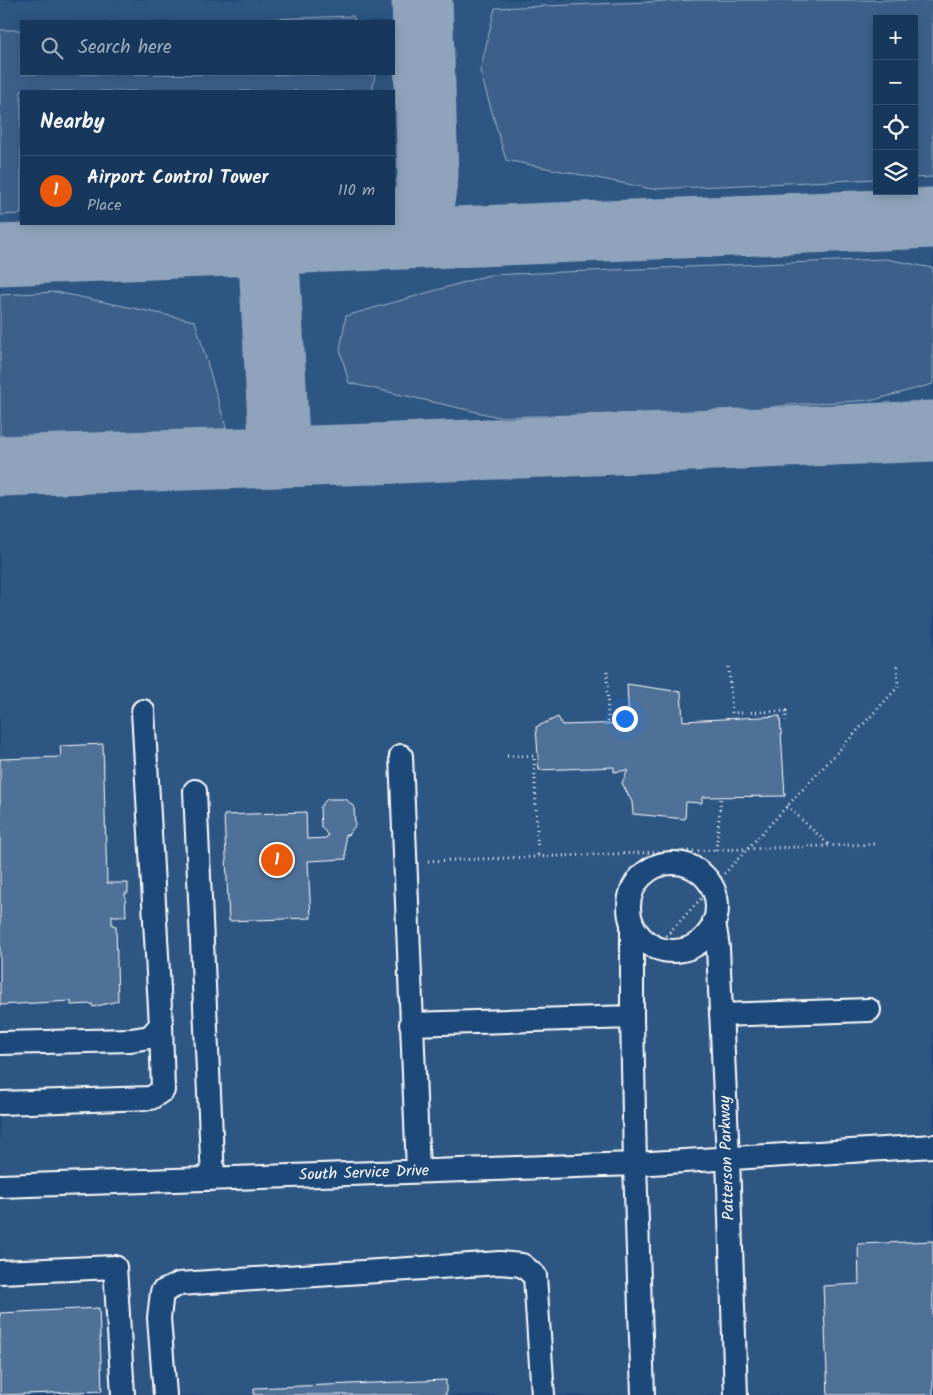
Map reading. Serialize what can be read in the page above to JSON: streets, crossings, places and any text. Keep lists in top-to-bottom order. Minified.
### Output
{"streets":{"street":["Patterson Parkway","South Service Drive"]},"crossings":[["Patterson Parkway","South Service Drive"]],"page":{"map_buttons":["+","−"],"search":"Search here","heading":"Nearby","list":[{"mark":"1","name":"Airport Control Tower","note":"Place","value":"110 m"}],"pins":"1"}}
